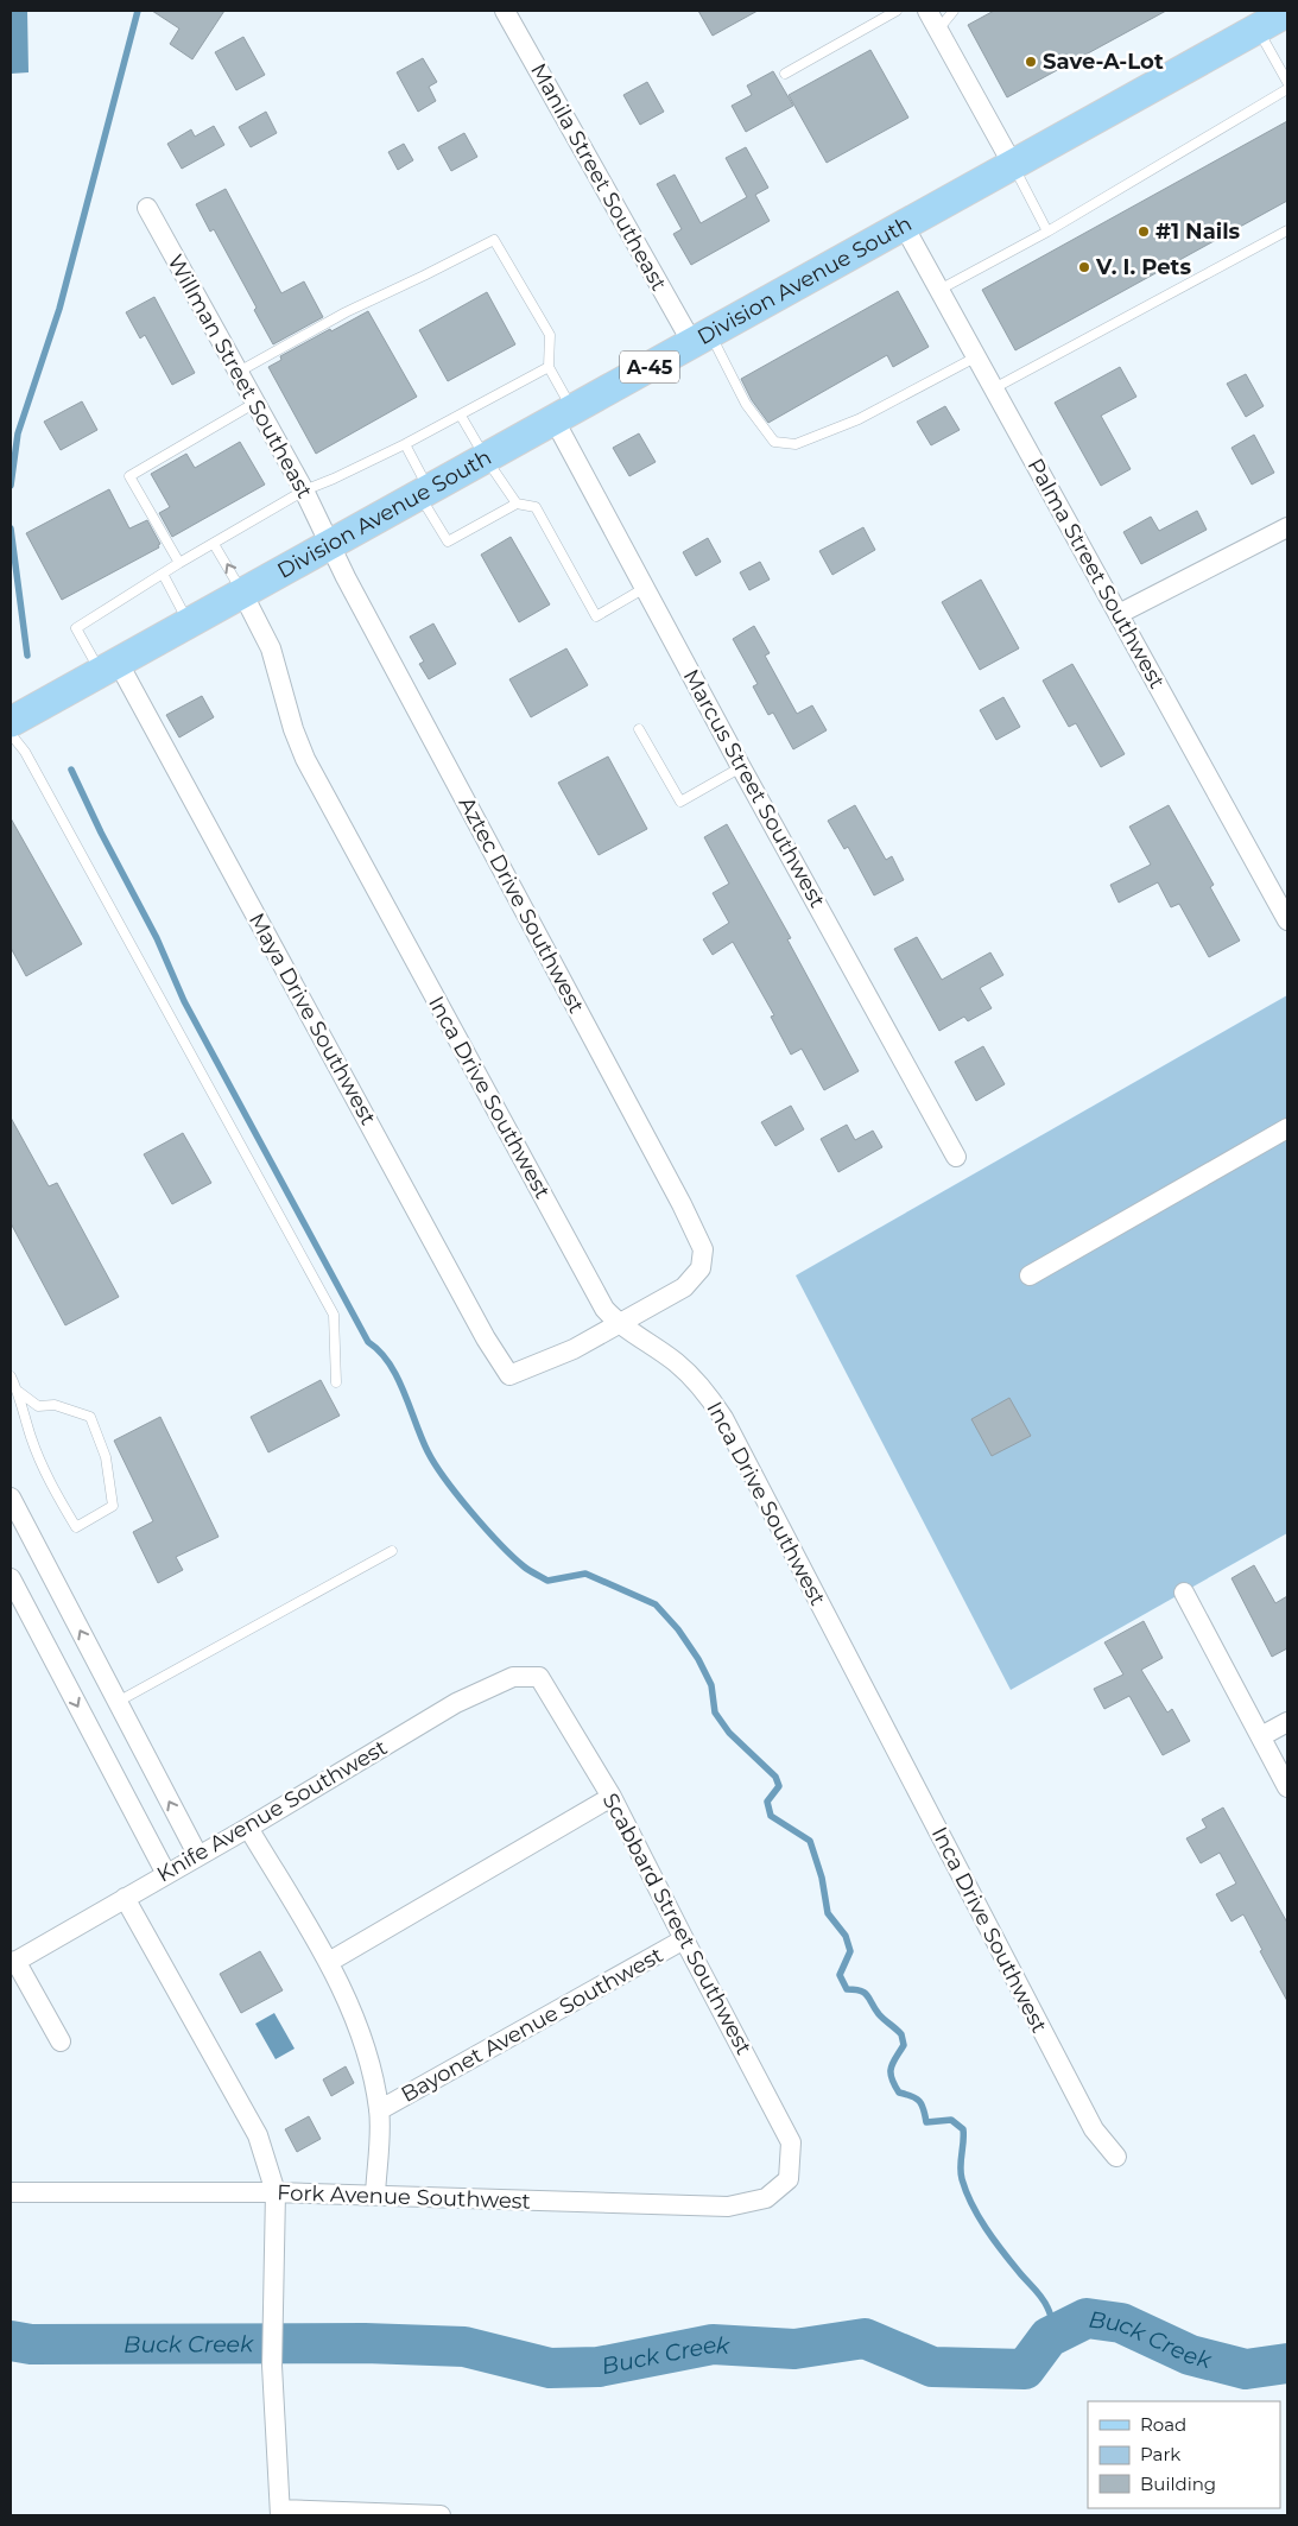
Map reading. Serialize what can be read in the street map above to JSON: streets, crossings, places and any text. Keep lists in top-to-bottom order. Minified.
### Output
{"streets":{"main road":["Division Avenue South","A-45"],"street":["Manila Street Southeast","Willman Street Southeast","Palma Street Southwest","Marcus Street Southwest","Aztec Drive Southwest","Maya Drive Southwest","Inca Drive Southwest","Knife Avenue Southwest","Scabbard Street Southwest","Bayonet Avenue Southwest","Fork Avenue Southwest"]},"crossings":[["Manila Street Southeast","Division Avenue South"],["Division Avenue South","Willman Street Southeast"],["Division Avenue South","Palma Street Southwest"],["Division Avenue South","Marcus Street Southwest"],["Division Avenue South","Aztec Drive Southwest"],["Division Avenue South","Maya Drive Southwest"],["Division Avenue South","Inca Drive Southwest"],["Willman Street Southeast","Aztec Drive Southwest"],["Aztec Drive Southwest","Maya Drive Southwest"],["Aztec Drive Southwest","Inca Drive Southwest"],["Maya Drive Southwest","Inca Drive Southwest"],["Knife Avenue Southwest","Scabbard Street Southwest"],["Scabbard Street Southwest","Bayonet Avenue Southwest"],["Scabbard Street Southwest","Fork Avenue Southwest"]],"water":["Buck Creek"],"places":["Save-A-Lot","#1 Nails","V. I. Pets"],"legend":["Road","Park","Building"]}
